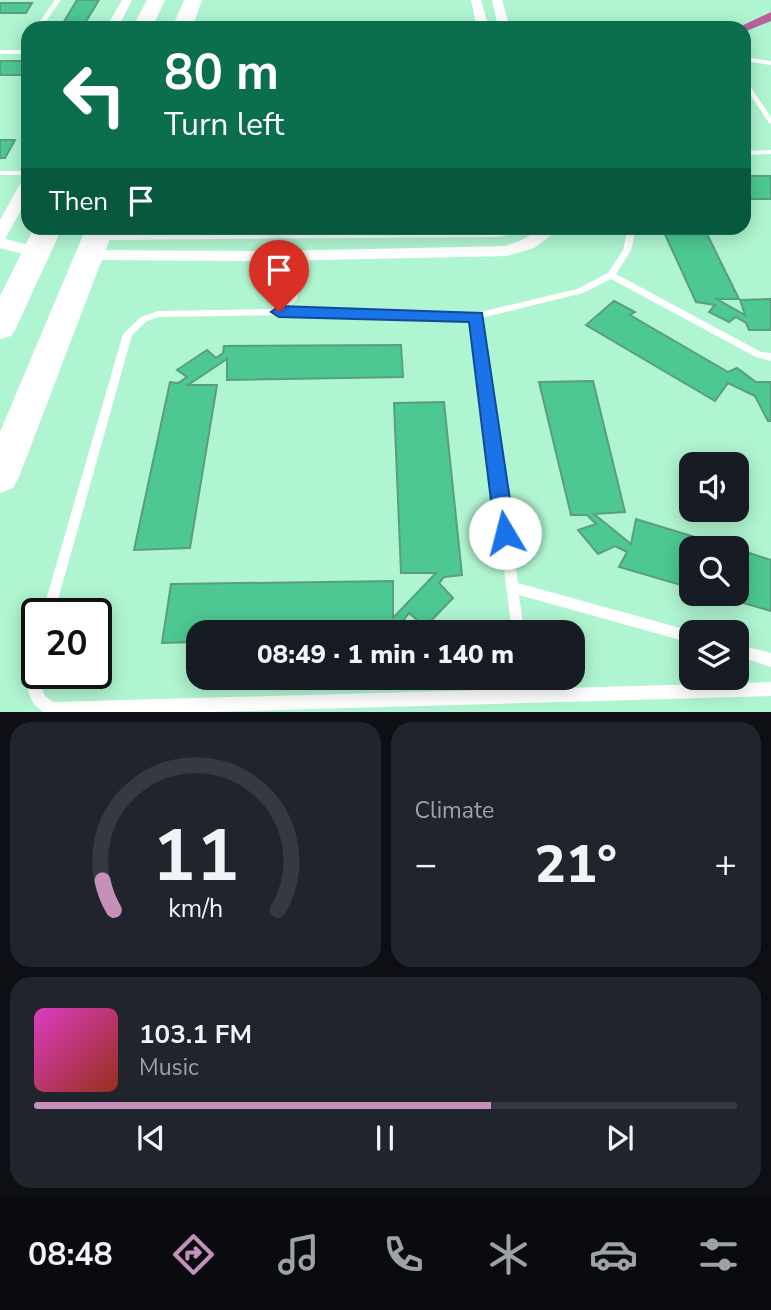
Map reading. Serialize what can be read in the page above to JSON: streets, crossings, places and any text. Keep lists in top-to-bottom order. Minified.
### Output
{"page":{"turn":["80 m","Turn left"],"then":"Then","limit":"20","trip":"08:49 · 1 min · 140 m","tile":"Climate","heat":["−","21°","+"],"song":["103.1 FM","Music"],"tabs":"08:48","gauge":["11","km/h"]}}
